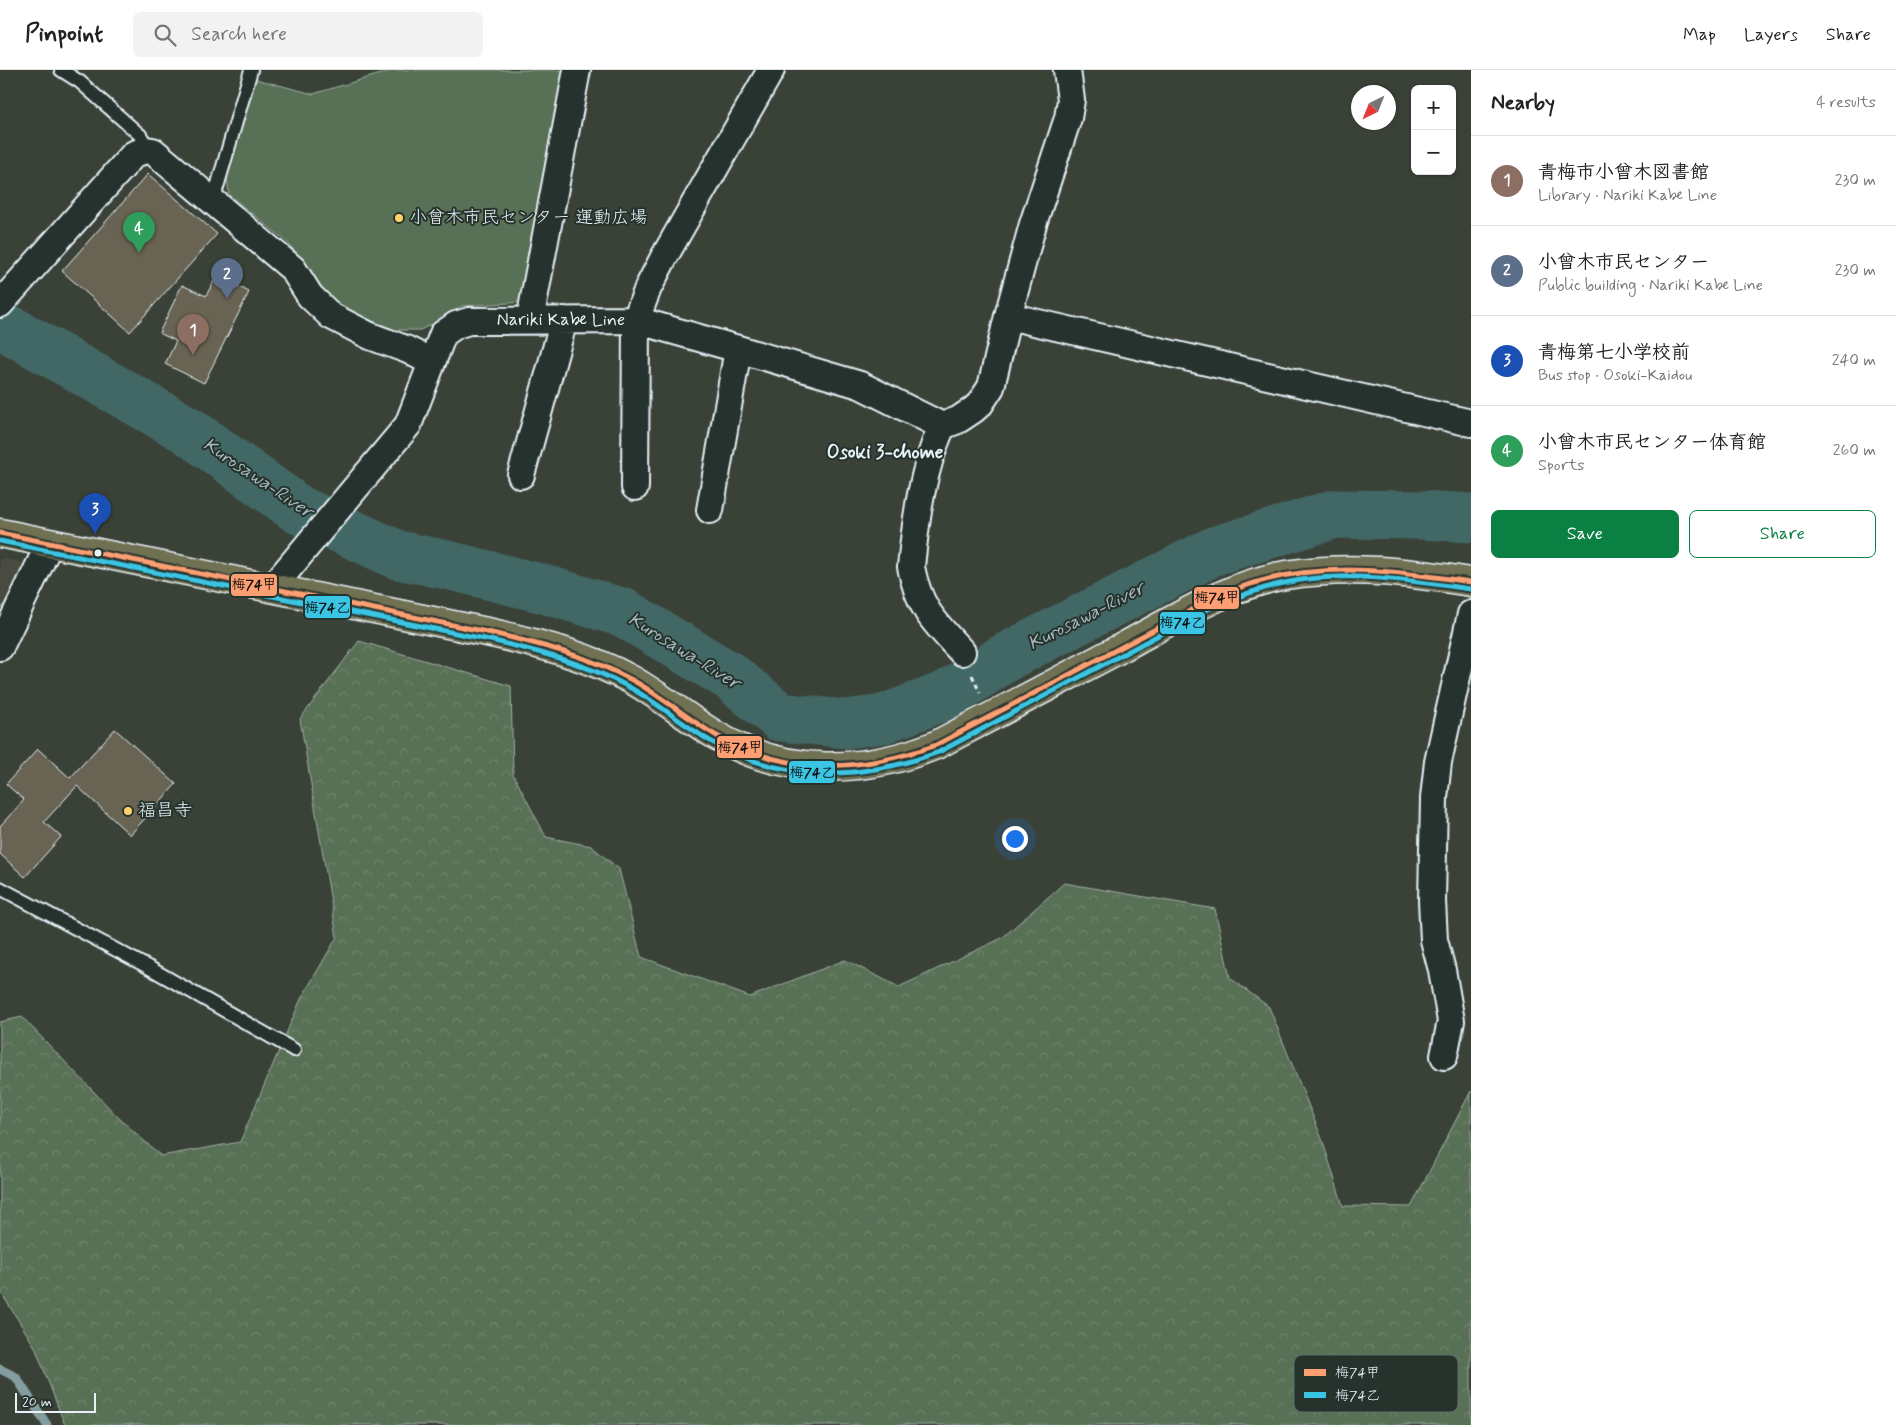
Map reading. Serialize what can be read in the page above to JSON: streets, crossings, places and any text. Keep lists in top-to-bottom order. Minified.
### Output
{"streets":{"street":["Nariki Kabe Line"]},"districts":["Osoki 3-chome"],"water":["Kurosawa-River"],"places":["小曾木市民センター 運動広場","福昌寺"],"lines":["transit line 梅74甲","transit line 梅74乙"],"legend":["梅74甲","梅74乙"],"scale_bar":"20 m","north":"bottom left","page":{"header":"Pinpoint","search":"Search here","nav":["Map","Layers","Share"],"heading":["Nearby","4 results"],"map_buttons":["+","−"],"list":[{"mark":"1","name":"青梅市小曾木図書館","note":"Library · Nariki Kabe Line","value":"230 m"},{"mark":"2","name":"小曾木市民センター","note":"Public building · Nariki Kabe Line","value":"230 m"},{"mark":"3","name":"青梅第七小学校前","note":"Bus stop · Osoki-Kaidou","value":"240 m"},{"mark":"4","name":"小曾木市民センター体育館","note":"Sports","value":"260 m"}],"pins":["4","2","1","3"],"buttons":["Save","Share"],"scale":"20 m"}}
